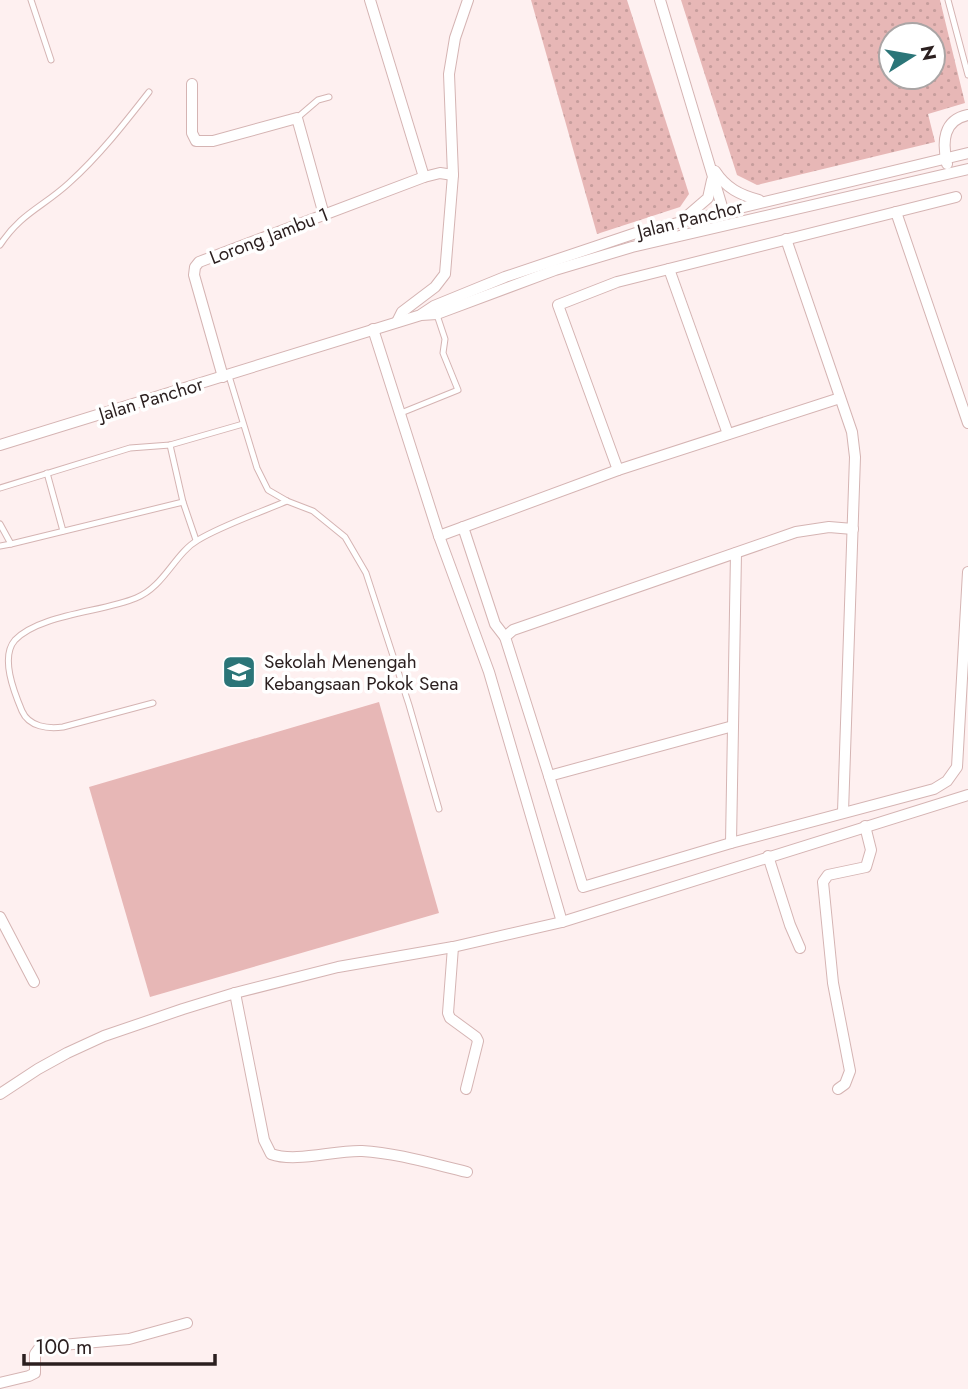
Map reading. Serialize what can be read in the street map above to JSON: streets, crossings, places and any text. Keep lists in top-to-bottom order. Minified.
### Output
{"streets":{"street":["Jalan Panchor","Lorong Jambu 1"]},"crossings":[["Jalan Panchor","Lorong Jambu 1"]],"places":{"school or university":["Sekolah Menengah Kebangsaan Pokok Sena"]},"scale_bar":"100 m","north":"right"}
